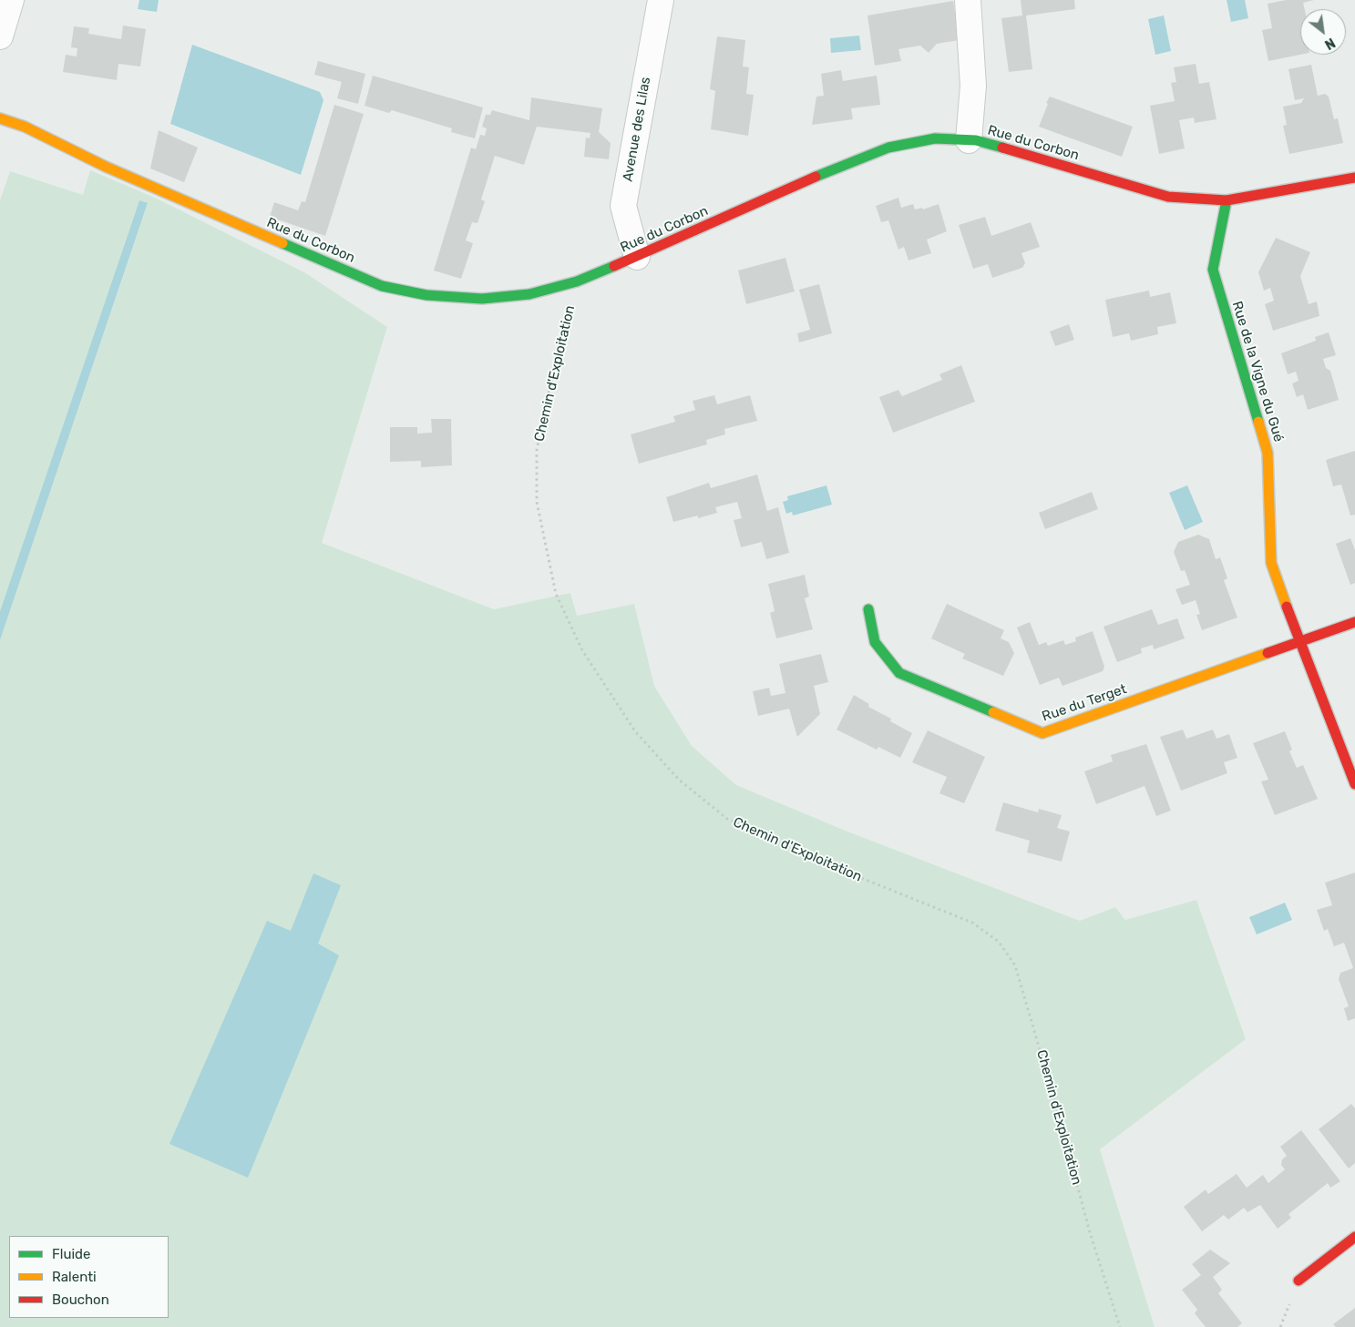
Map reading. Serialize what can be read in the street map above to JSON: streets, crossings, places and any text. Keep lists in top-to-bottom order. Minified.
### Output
{"streets":{"street":["Avenue des Lilas","Rue du Corbon","Rue de la Vigne du Gué","Rue du Terget"],"path":["Chemin d'Exploitation"]},"crossings":[["Avenue des Lilas","Rue du Corbon"],["Rue du Corbon","Rue de la Vigne du Gué"],["Rue du Corbon","Chemin d'Exploitation"],["Rue de la Vigne du Gué","Rue du Terget"]],"legend":["Fluide","Ralenti","Bouchon"],"north":"bottom right"}
